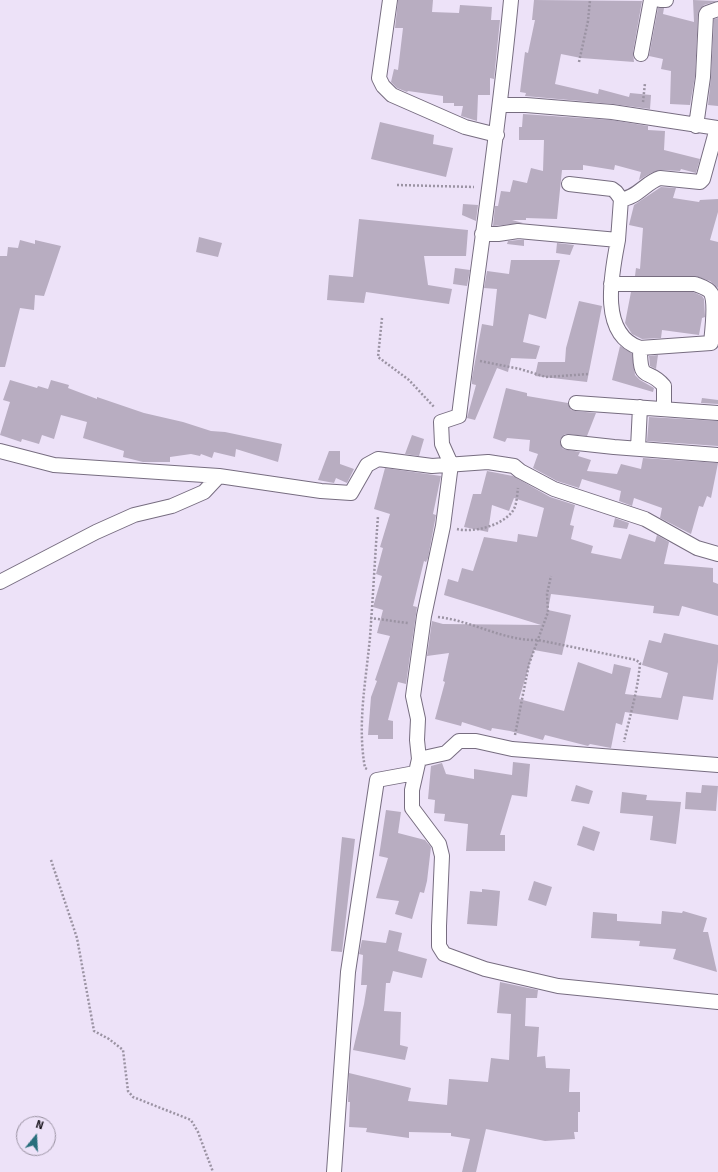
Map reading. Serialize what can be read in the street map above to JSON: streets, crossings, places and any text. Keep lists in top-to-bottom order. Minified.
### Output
{"north":"top"}
